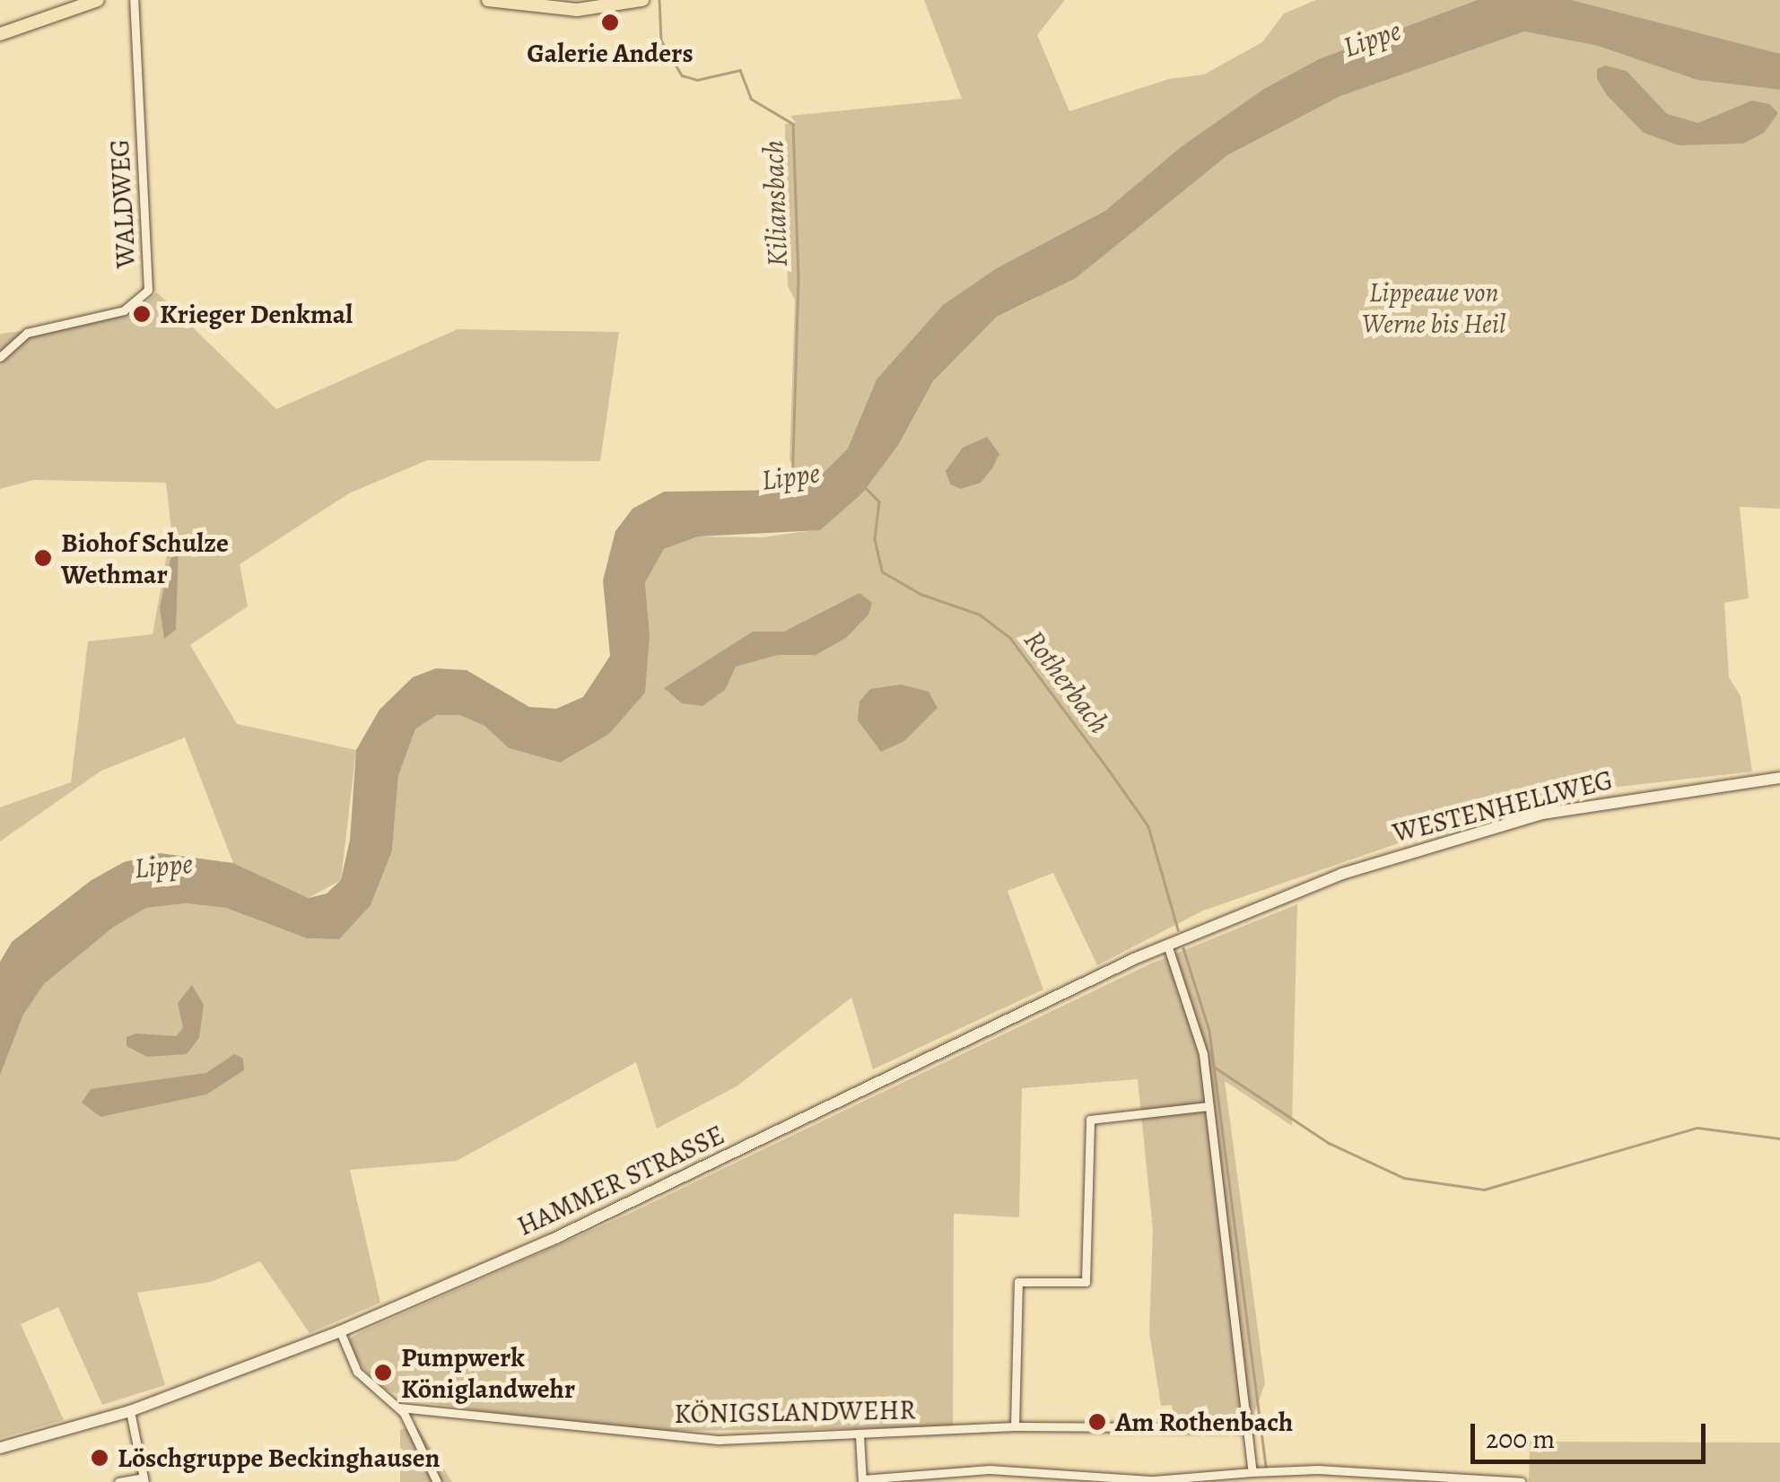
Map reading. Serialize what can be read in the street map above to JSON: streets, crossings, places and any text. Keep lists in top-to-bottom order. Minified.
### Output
{"streets":{"main road":["WESTENHELLWEG","HAMMER STRASSE"],"street":["WALDWEG","KÖNIGSLANDWEHR"]},"crossings":[["WESTENHELLWEG","HAMMER STRASSE"]],"water":["Lippe","Kiliansbach","Rotherbach"],"parks":["Lippeaue von Werne bis Heil"],"places":["Galerie Anders","Krieger Denkmal","Biohof Schulze Wethmar","Pumpwerk Königlandwehr","Am Rothenbach","Löschgruppe Beckinghausen"],"scale_bar":"200 m"}
